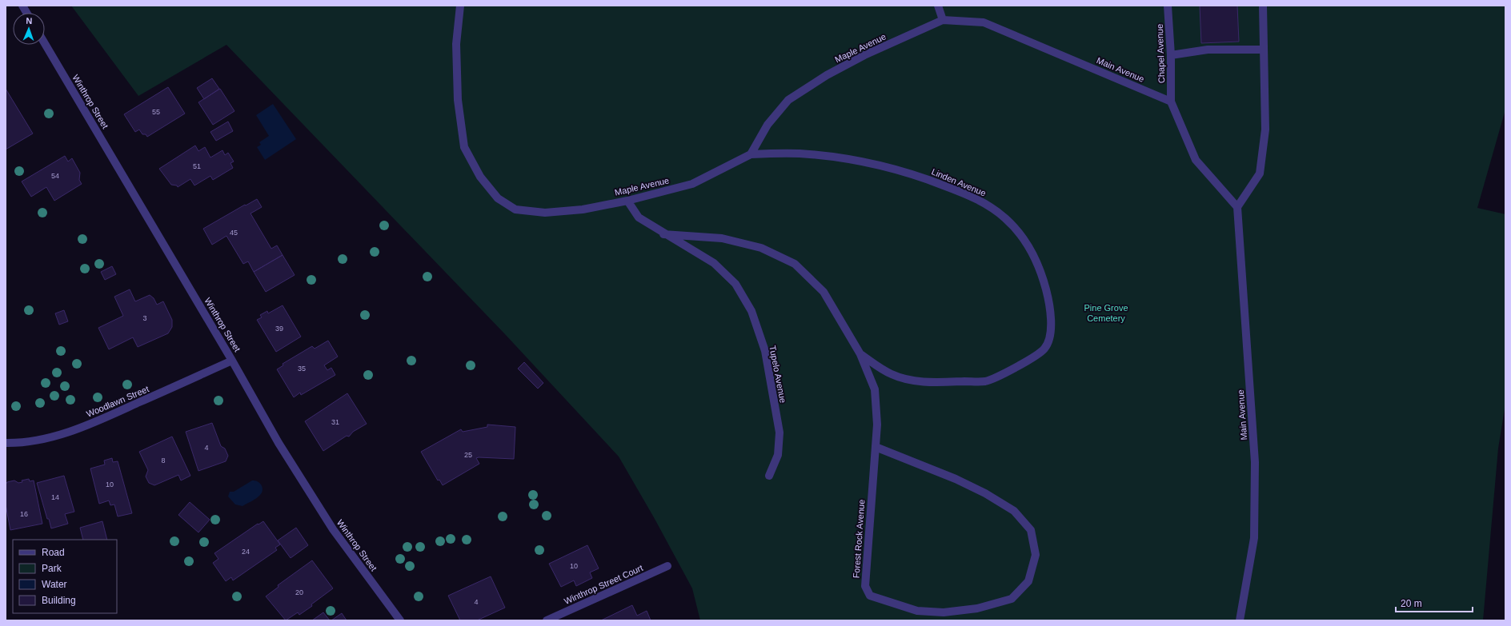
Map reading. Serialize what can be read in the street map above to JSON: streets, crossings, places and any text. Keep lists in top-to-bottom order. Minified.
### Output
{"streets":{"street":["Maple Avenue","Chapel Avenue","Main Avenue","Winthrop Street","Linden Avenue","Tupelo Avenue","Woodlawn Street","Forest Rock Avenue","Winthrop Street Court"]},"crossings":[["Maple Avenue","Main Avenue"],["Maple Avenue","Linden Avenue"],["Maple Avenue","Tupelo Avenue"],["Chapel Avenue","Main Avenue"],["Winthrop Street","Woodlawn Street"],["Linden Avenue","Forest Rock Avenue"],["Tupelo Avenue","Forest Rock Avenue"]],"parks":["Pine Grove Cemetery"],"house_numbers":["55","51","54","45","3","39","35","31","4","25","8","10","14","16","24","10","20","4"],"legend":["Road","Park","Water","Building"],"scale_bar":"20 m","north":"top"}
